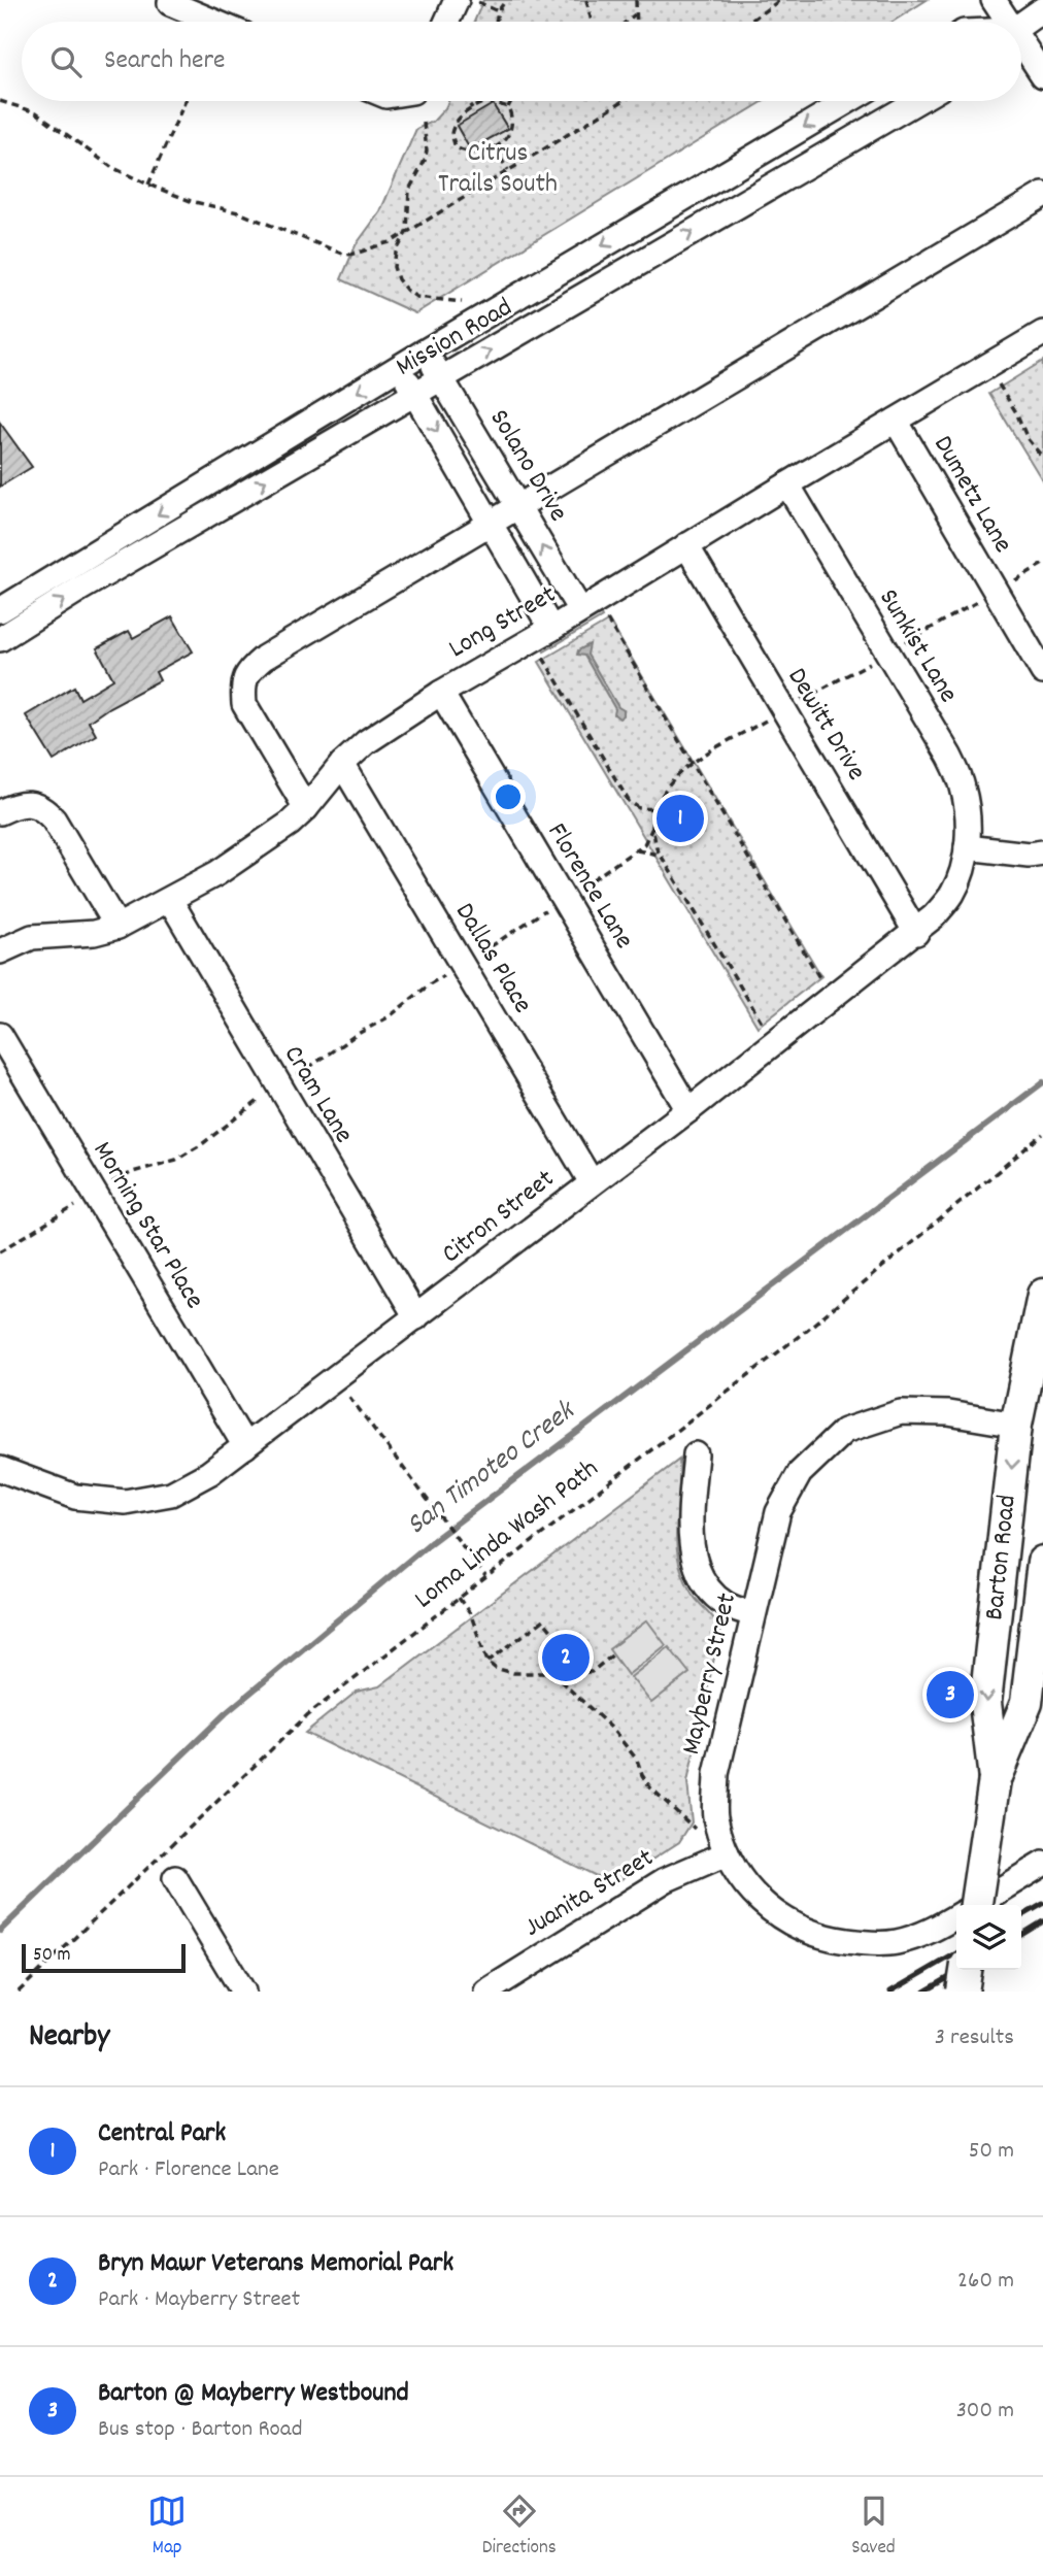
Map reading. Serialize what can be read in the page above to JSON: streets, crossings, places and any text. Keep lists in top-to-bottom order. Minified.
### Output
{"streets":{"main road":["Barton Road"],"street":["Mission Road","Solano Drive","Dumetz Lane","Long Street","Sunkist Lane","Dewitt Drive","Florence Lane","Dallas Place","Cram Lane","Citron Street","Morning Star Place","Mayberry Street","Juanita Street"],"path":["Loma Linda Wash Path"]},"crossings":[["Mission Road","Solano Drive"],["Solano Drive","Long Street"],["Dumetz Lane","Long Street"],["Long Street","Sunkist Lane"],["Long Street","Dewitt Drive"],["Long Street","Florence Lane"],["Long Street","Dallas Place"],["Long Street","Cram Lane"],["Sunkist Lane","Citron Street"],["Dewitt Drive","Citron Street"],["Florence Lane","Citron Street"],["Dallas Place","Citron Street"],["Cram Lane","Citron Street"],["Citron Street","Morning Star Place"],["Barton Road","Mayberry Street"],["Mayberry Street","Juanita Street"]],"water":["San Timoteo Creek"],"parks":["Citrus Trails South"],"scale_bar":"50 m","page":{"search":"Search here","pins":["1","2","3"],"scale":"50 m","heading":["Nearby","3 results"],"list":[{"mark":"1","name":"Central Park","note":"Park · Florence Lane","value":"50 m"},{"mark":"2","name":"Bryn Mawr Veterans Memorial Park","note":"Park · Mayberry Street","value":"260 m"},{"mark":"3","name":"Barton @ Mayberry Westbound","note":"Bus stop · Barton Road","value":"300 m"}],"nav":["Map","Directions","Saved"]}}
